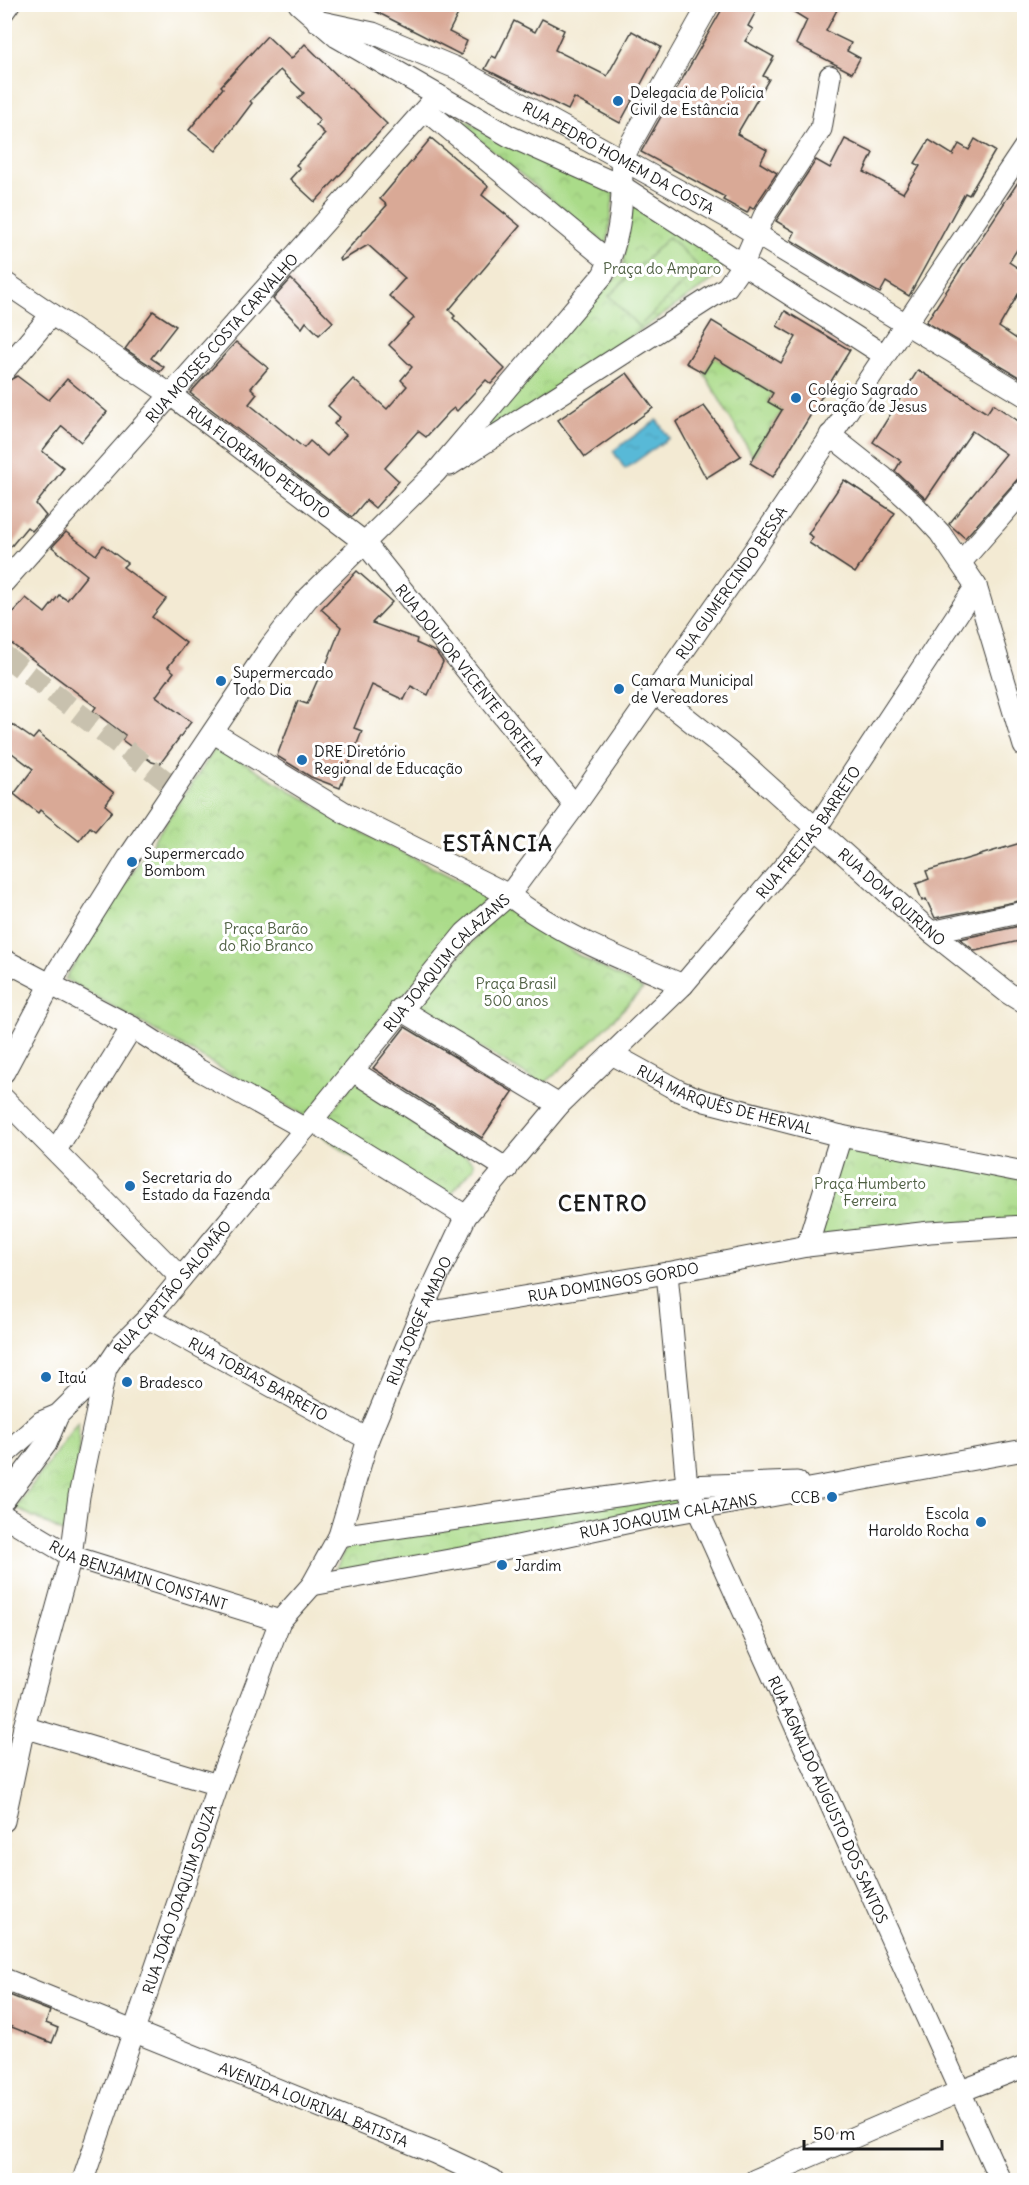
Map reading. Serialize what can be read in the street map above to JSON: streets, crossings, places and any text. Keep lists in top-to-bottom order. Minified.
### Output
{"streets":{"street":["RUA PEDRO HOMEM DA COSTA","RUA MOISES COSTA CARVALHO","RUA FLORIANO PEIXOTO","RUA GUMERCINDO BESSA","RUA DOUTOR VICENTE PORTELA","RUA FREITAS BARRETO","RUA DOM QUIRINO","RUA JOAQUIM CALAZANS","RUA MARQUÊS DE HERVAL","RUA DOMINGOS GORDO","RUA CAPITÃO SALOMÃO","RUA JORGE AMADO","RUA TOBIAS BARRETO","RUA BENJAMIN CONSTANT","RUA AGNALDO AUGUSTO DOS SANTOS","RUA JOÃO JOAQUIM SOUZA","AVENIDA LOURIVAL BATISTA"]},"crossings":[["RUA PEDRO HOMEM DA COSTA","RUA MOISES COSTA CARVALHO"],["RUA PEDRO HOMEM DA COSTA","RUA GUMERCINDO BESSA"],["RUA MOISES COSTA CARVALHO","RUA FLORIANO PEIXOTO"],["RUA FLORIANO PEIXOTO","RUA DOUTOR VICENTE PORTELA"],["RUA GUMERCINDO BESSA","RUA DOUTOR VICENTE PORTELA"],["RUA GUMERCINDO BESSA","RUA DOM QUIRINO"],["RUA GUMERCINDO BESSA","RUA JOAQUIM CALAZANS"],["RUA FREITAS BARRETO","RUA DOM QUIRINO"],["RUA FREITAS BARRETO","RUA MARQUÊS DE HERVAL"],["RUA FREITAS BARRETO","RUA JORGE AMADO"],["RUA JOAQUIM CALAZANS","RUA CAPITÃO SALOMÃO"],["RUA JOAQUIM CALAZANS","RUA JORGE AMADO"],["RUA JOAQUIM CALAZANS","RUA AGNALDO AUGUSTO DOS SANTOS"],["RUA MARQUÊS DE HERVAL","RUA JORGE AMADO"],["RUA DOMINGOS GORDO","RUA JORGE AMADO"],["RUA DOMINGOS GORDO","RUA AGNALDO AUGUSTO DOS SANTOS"],["RUA CAPITÃO SALOMÃO","RUA TOBIAS BARRETO"],["RUA JORGE AMADO","RUA TOBIAS BARRETO"],["RUA JORGE AMADO","RUA BENJAMIN CONSTANT"],["RUA JORGE AMADO","RUA JOÃO JOAQUIM SOUZA"],["RUA BENJAMIN CONSTANT","RUA JOÃO JOAQUIM SOUZA"],["RUA JOÃO JOAQUIM SOUZA","AVENIDA LOURIVAL BATISTA"]],"districts":["ESTÂNCIA","CENTRO"],"parks":["Praça do Amparo","Praça Barão do Rio Branco","Praça Brasil 500 anos","Praça Humberto Ferreira"],"places":["Delegacia de Polícia Civil de Estância","Colégio Sagrado Coração de Jesus","Supermercado Todo Dia","Camara Municipal de Vereadores","DRE Diretório Regional de Educação","Supermercado Bombom","Secretaria do Estado da Fazenda","Itaú","Bradesco","CCB","Escola Haroldo Rocha","Jardim"],"scale_bar":"50 m"}
